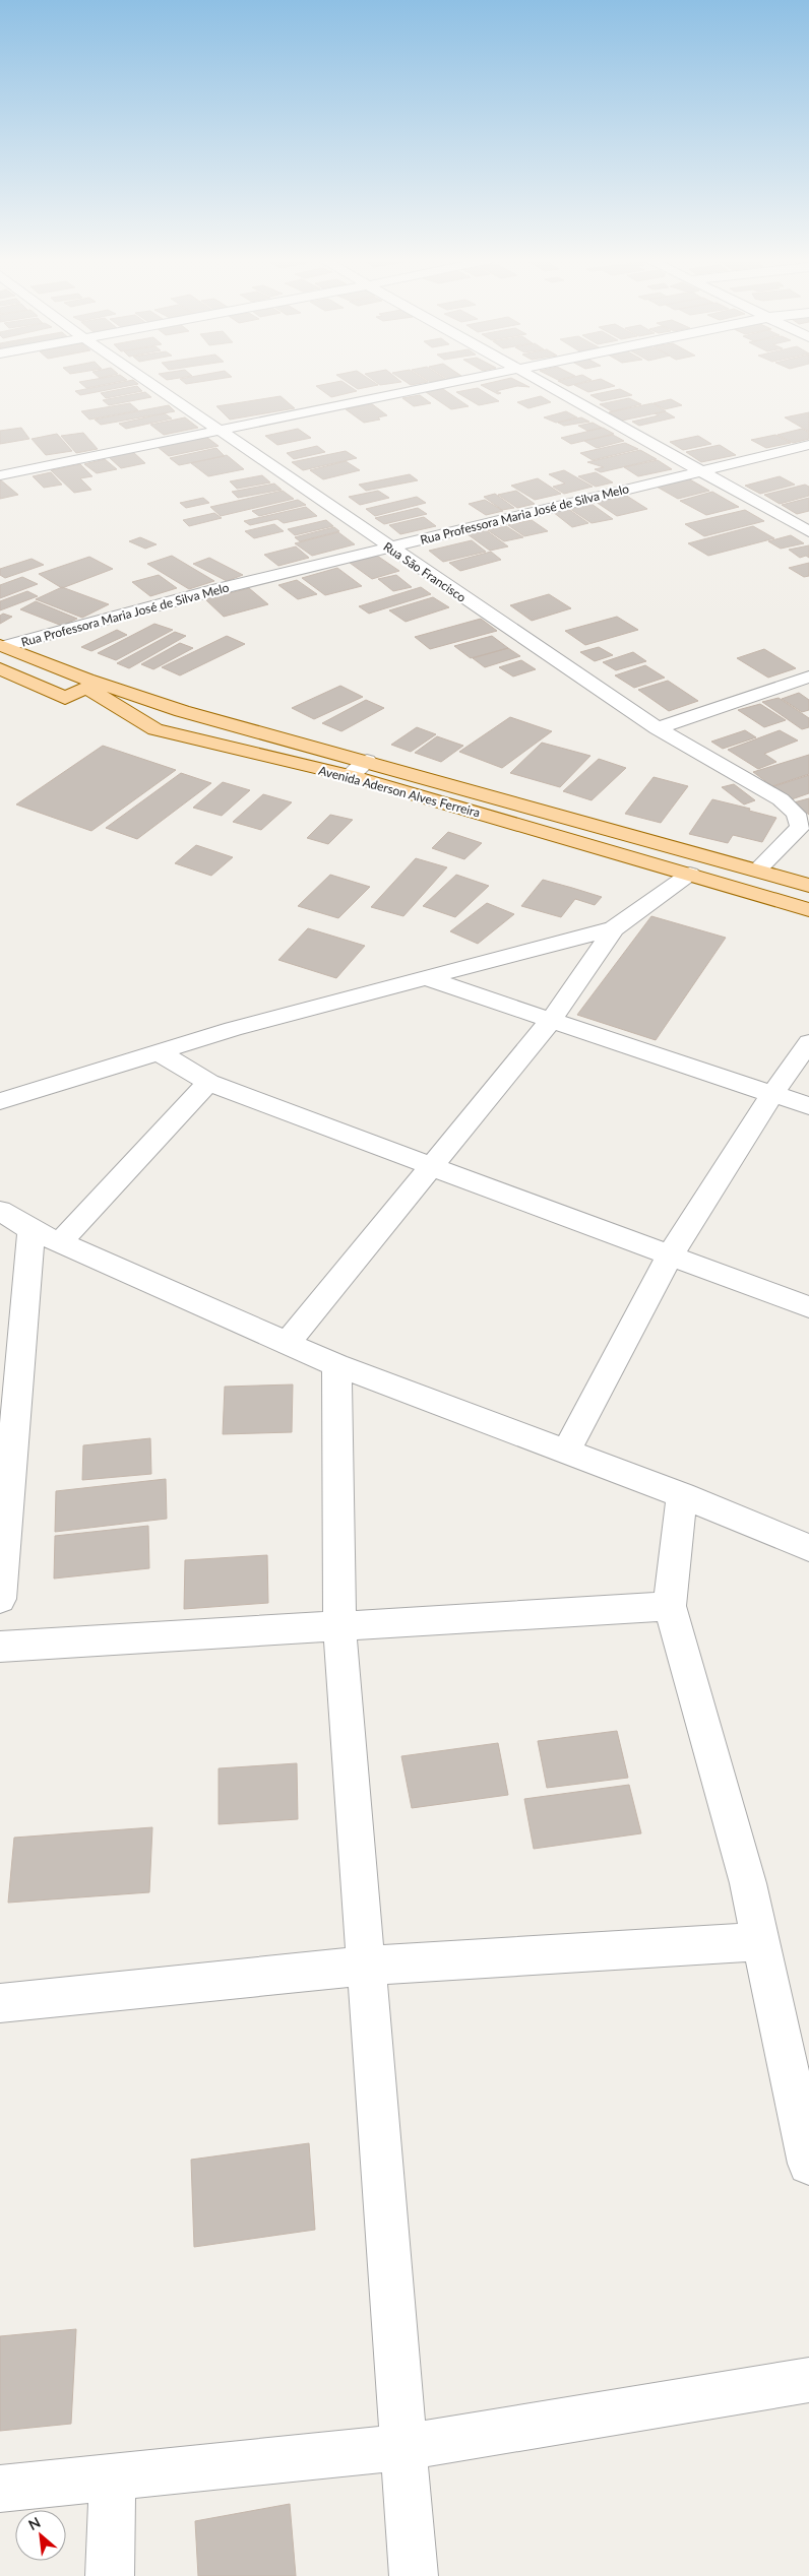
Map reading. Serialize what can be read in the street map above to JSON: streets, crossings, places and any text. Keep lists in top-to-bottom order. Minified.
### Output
{"streets":{"main road":["Avenida Aderson Alves Ferreira"],"street":["Rua Professora Maria José de Silva Melo","Rua São Francisco"]},"crossings":[["Rua Professora Maria José de Silva Melo","Rua São Francisco"],["Rua Professora Maria José de Silva Melo","Avenida Aderson Alves Ferreira"],["Rua São Francisco","Avenida Aderson Alves Ferreira"]],"north":"top left"}
